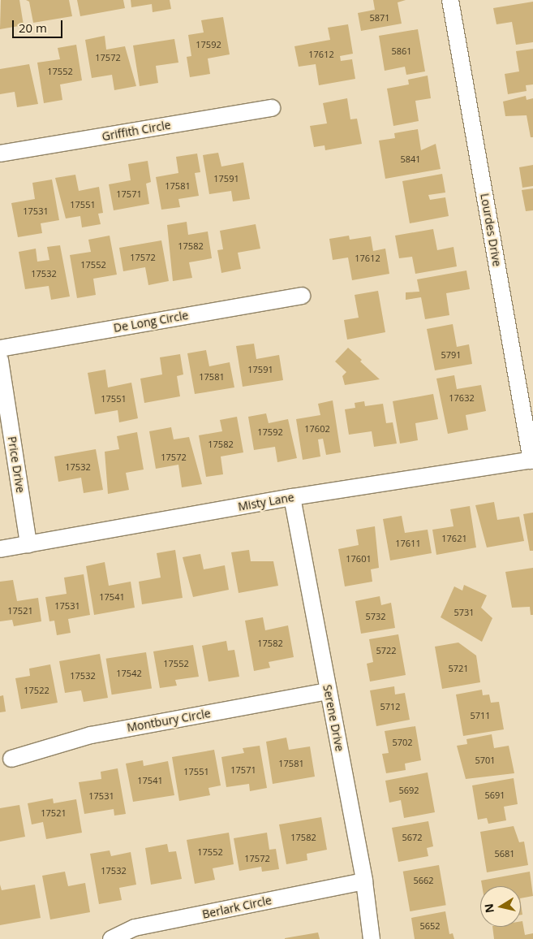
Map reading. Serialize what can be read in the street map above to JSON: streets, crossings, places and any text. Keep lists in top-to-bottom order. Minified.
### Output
{"streets":{"street":["Griffith Circle","Lourdes Drive","De Long Circle","Price Drive","Misty Lane","Serene Drive","Montbury Circle","Berlark Circle"]},"crossings":[["Lourdes Drive","Misty Lane"],["Price Drive","Misty Lane"],["Misty Lane","Serene Drive"],["Serene Drive","Montbury Circle"],["Serene Drive","Berlark Circle"]],"house_numbers":["5871","17592","5861","17612","17572","17552","5841","17591","17581","17571","17551","17531","17582","17572","17612","17552","17532","5791","17591","17581","17632","17551","17602","17592","17582","17572","17532","17621","17611","17601","17541","17531","17521","5731","5732","17582","5722","17552","5721","17542","17532","17522","5712","5711","5702","5701","17581","17571","17551","17541","5692","5691","17531","17521","17582","5672","17552","5681","17572","17532","5662","5652"],"scale_bar":"20 m","north":"left"}
